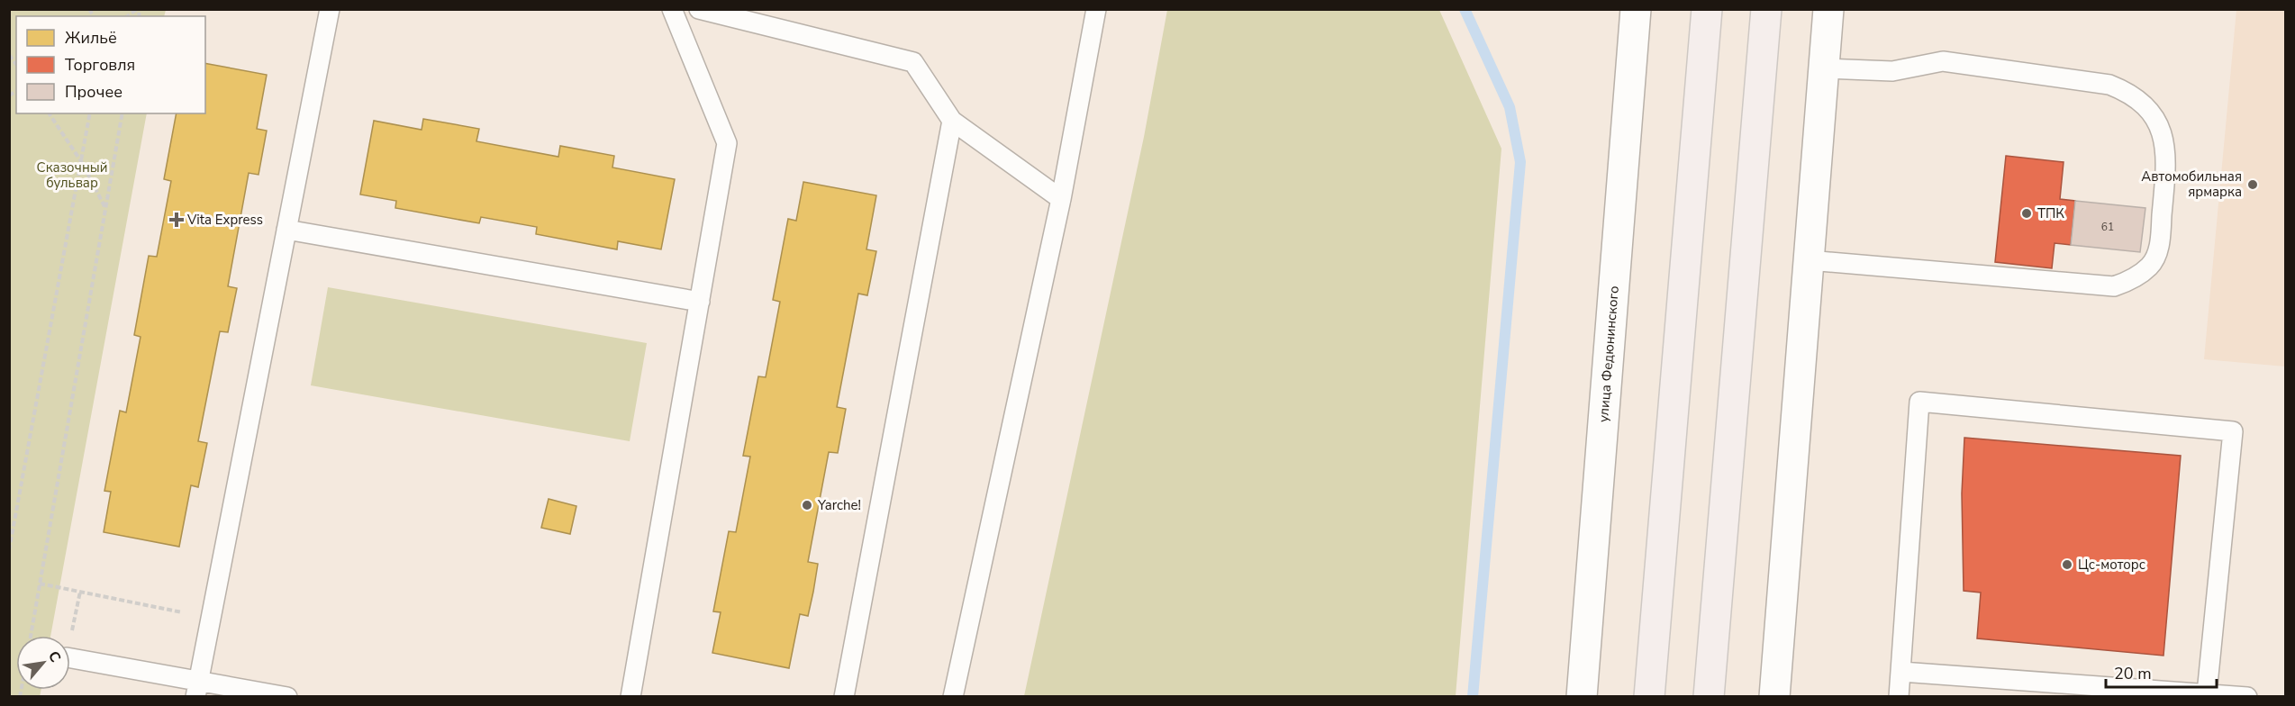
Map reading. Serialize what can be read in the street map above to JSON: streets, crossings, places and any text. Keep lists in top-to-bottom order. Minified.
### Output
{"streets":{"main road":["улица Федюнинского"]},"parks":["Сказочный бульвар"],"places":{"other":["Автомобильная ярмарка","ТПК","Yarche!","Цс-моторс"],"health":["Vita Express"]},"house_numbers":["61"],"legend":["Жильё","Торговля","Прочее"],"scale_bar":"20 m","north":"top right"}
